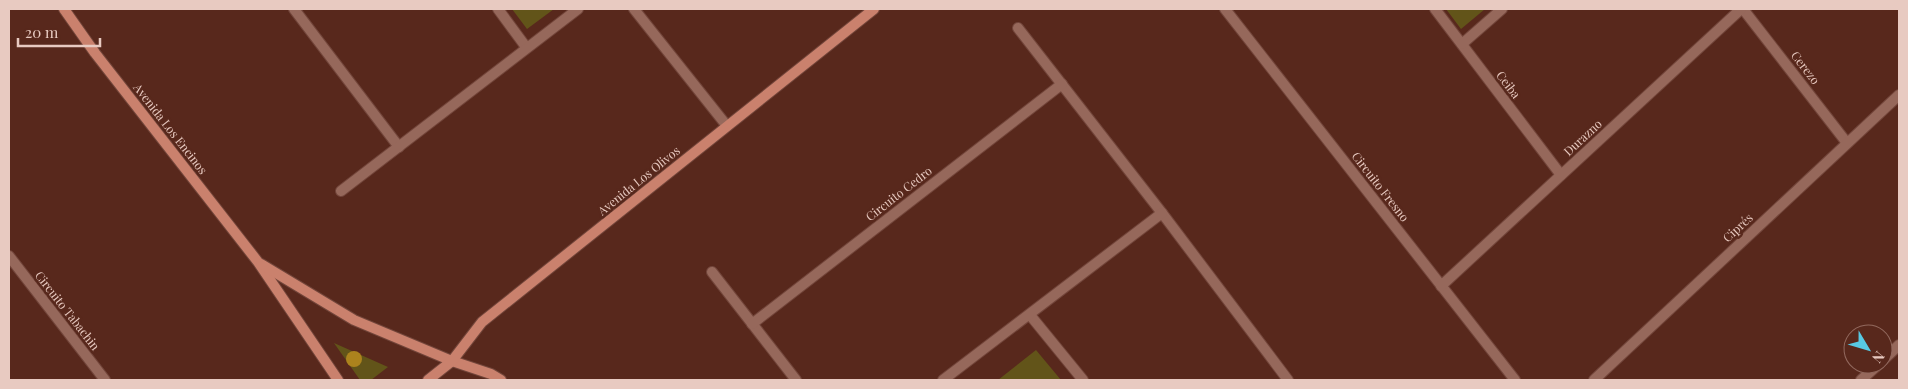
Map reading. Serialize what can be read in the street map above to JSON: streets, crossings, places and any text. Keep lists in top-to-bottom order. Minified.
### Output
{"streets":{"street":["Cerezo","Ceiba","Avenida Los Encinos","Durazno","Avenida Los Olivos","Circuito Fresno","Circuito Cedro","Ciprés","Circuito Tabachin"]},"crossings":[["Cerezo","Durazno"],["Cerezo","Ciprés"],["Ceiba","Durazno"],["Avenida Los Encinos","Avenida Los Olivos"],["Durazno","Circuito Fresno"]],"scale_bar":"20 m","north":"bottom right"}
